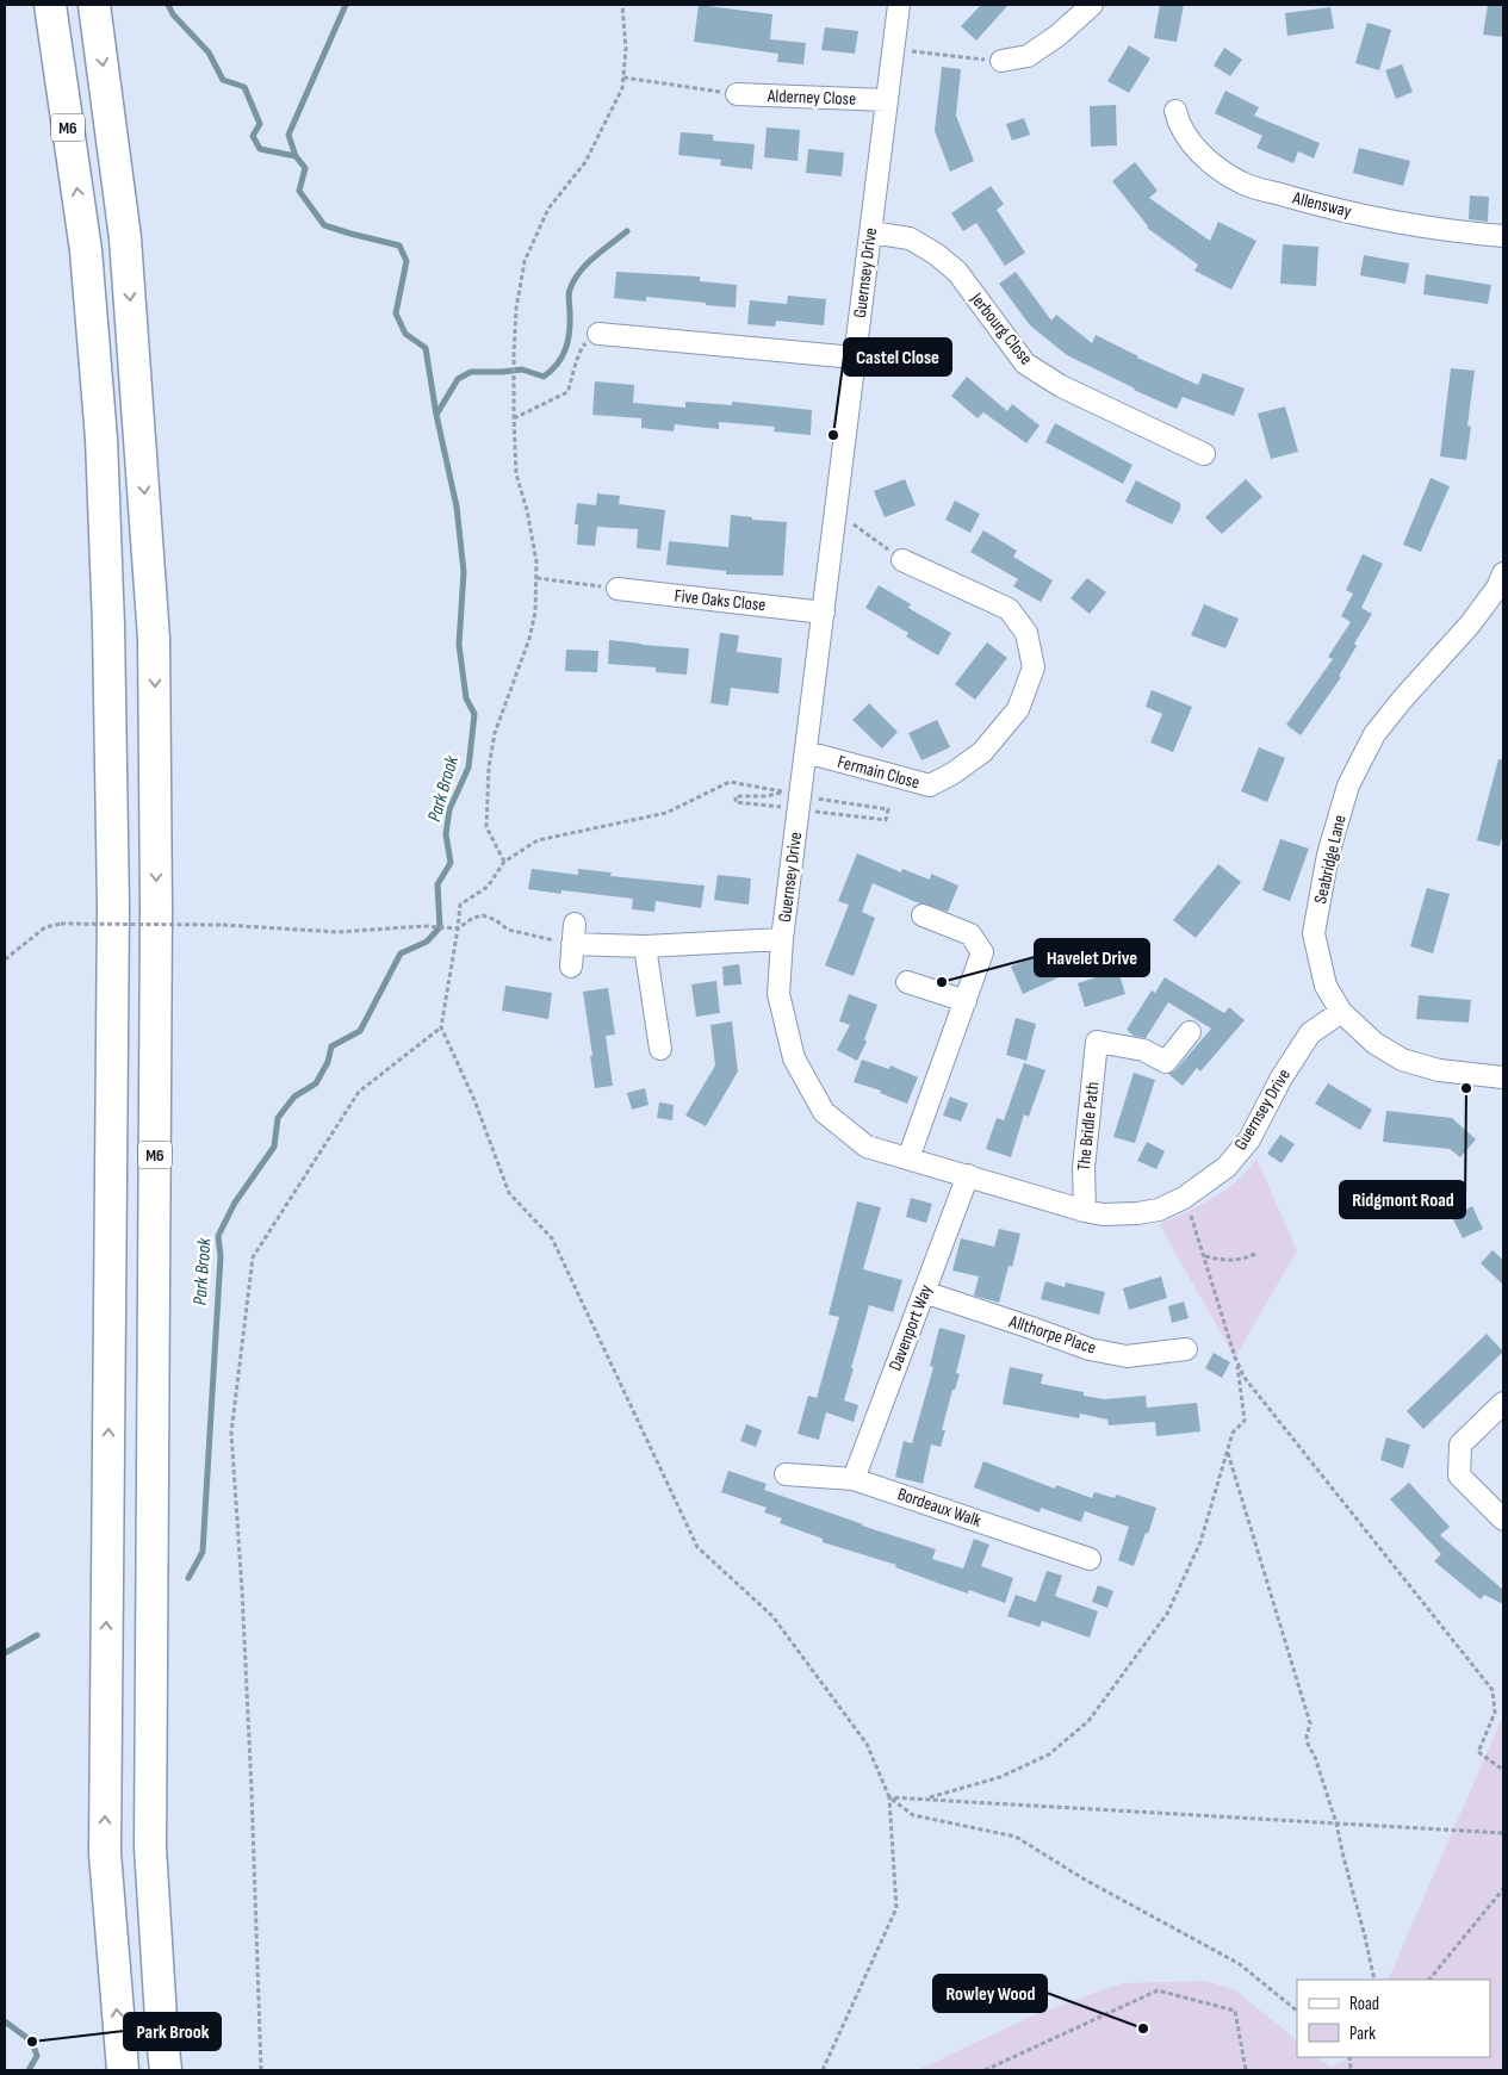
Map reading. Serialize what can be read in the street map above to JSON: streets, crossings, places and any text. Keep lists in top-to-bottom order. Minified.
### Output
{"streets":{"highway":["M6"],"street":["Alderney Close","Allensway","Guernsey Drive","Jerbourg Close","Five Oaks Close","Fermain Close","Seabridge Lane","The Bridle Path","Davenport Way","Allthorpe Place","Bordeaux Walk"]},"crossings":[["Alderney Close","Guernsey Drive"],["Guernsey Drive","Jerbourg Close"],["Guernsey Drive","Five Oaks Close"],["Guernsey Drive","Fermain Close"],["Guernsey Drive","Seabridge Lane"],["Guernsey Drive","The Bridle Path"],["Guernsey Drive","Davenport Way"],["Davenport Way","Allthorpe Place"],["Davenport Way","Bordeaux Walk"]],"water":["Park Brook"],"places":["Castel Close","Havelet Drive","Ridgmont Road","Rowley Wood","Park Brook"],"legend":["Road","Park"]}
